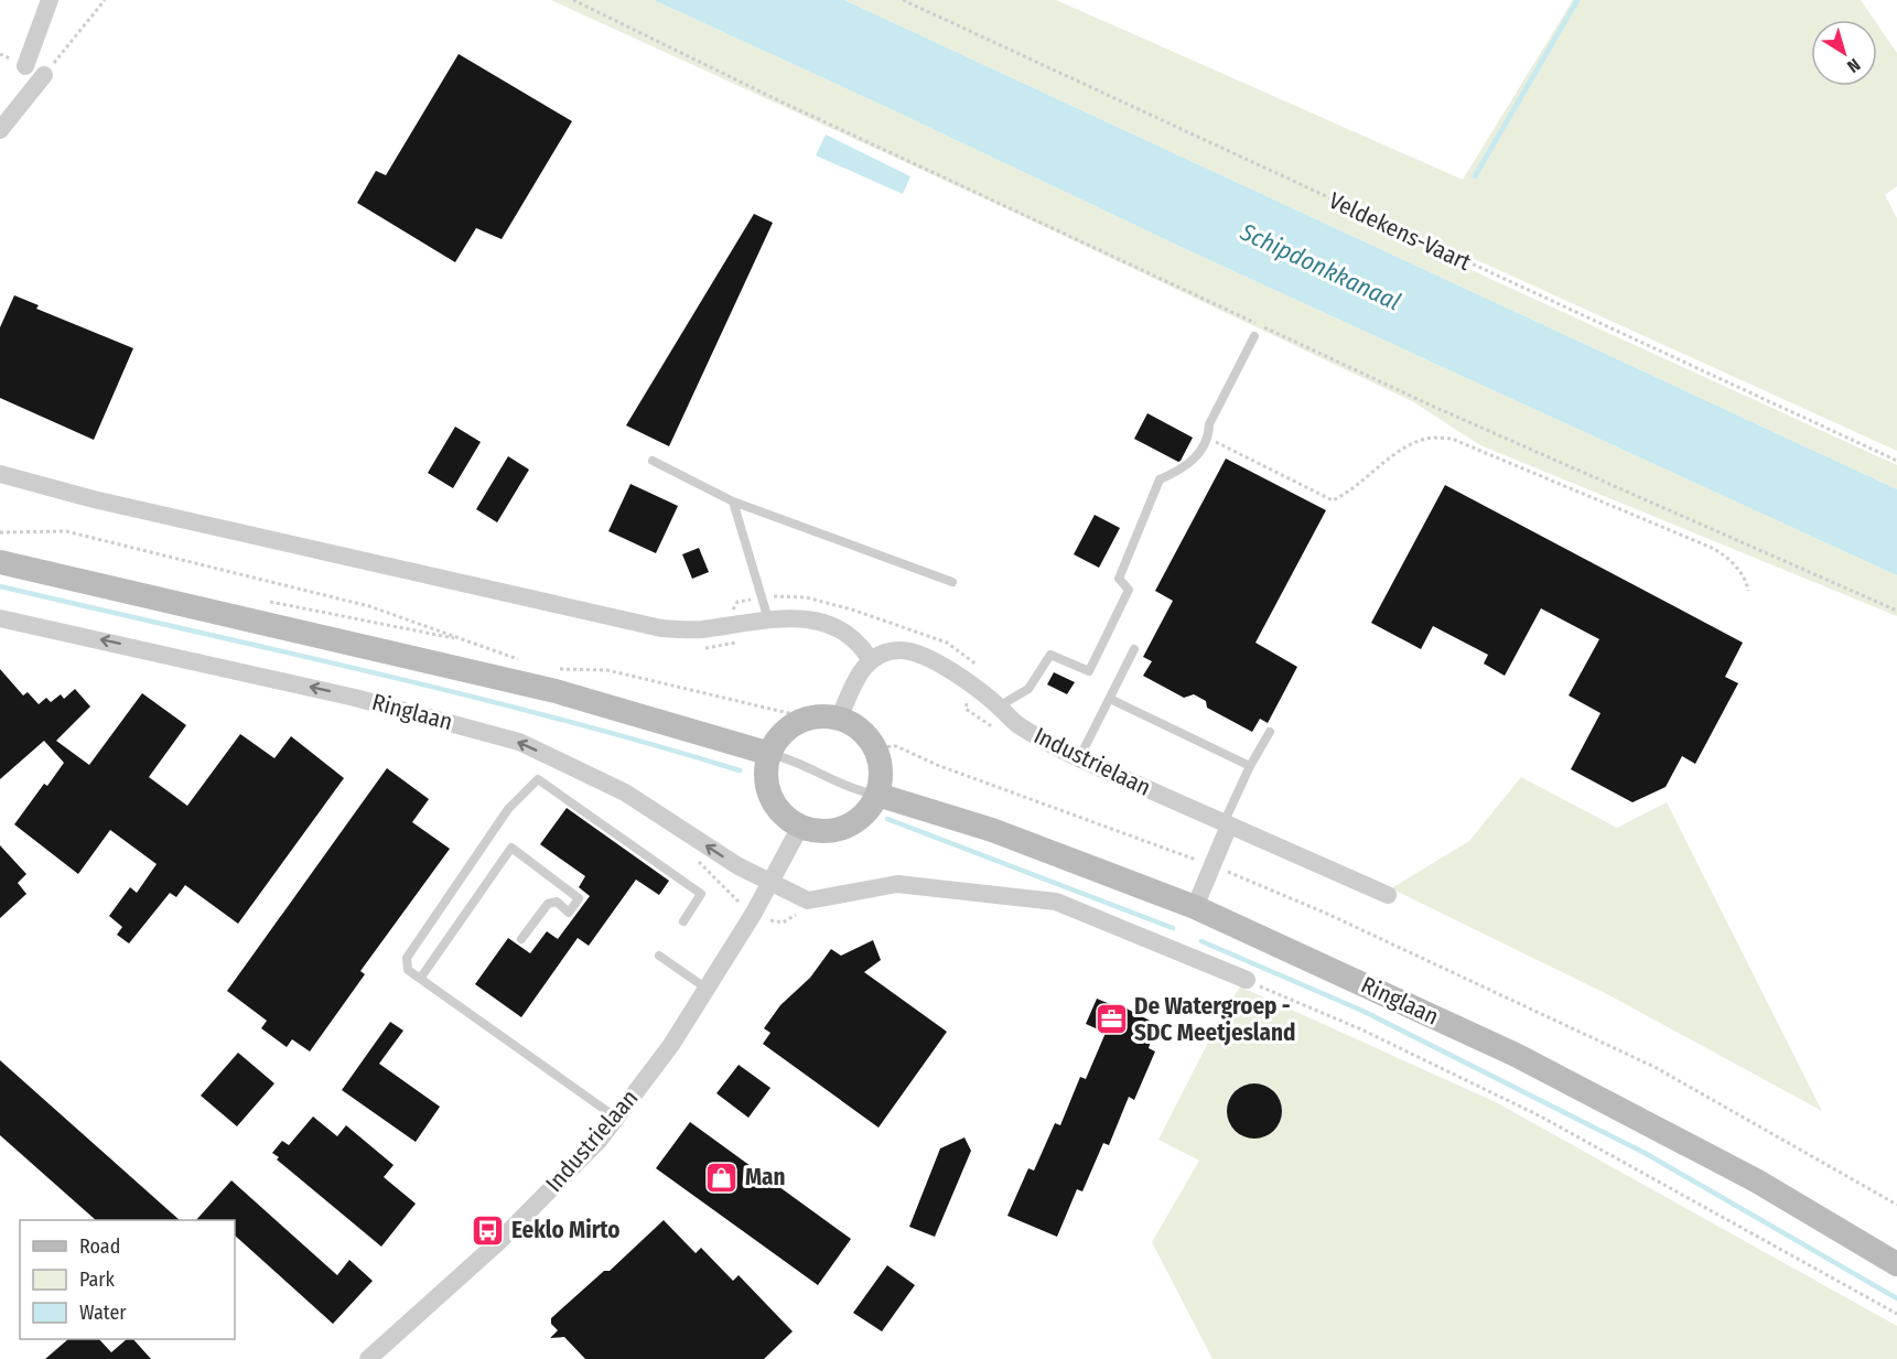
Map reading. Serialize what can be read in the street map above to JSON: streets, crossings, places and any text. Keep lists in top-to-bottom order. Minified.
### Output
{"streets":{"main road":["Ringlaan"],"street":["Industrielaan"],"path":["Veldekens-Vaart"]},"crossings":[["Ringlaan","Industrielaan"]],"water":["Schipdonkkanaal"],"places":{"office":["De Watergroep - SDC Meetjesland"],"shop":["Man"],"bus stop":["Eeklo Mirto"]},"legend":["Road","Park","Water"],"north":"bottom right"}
